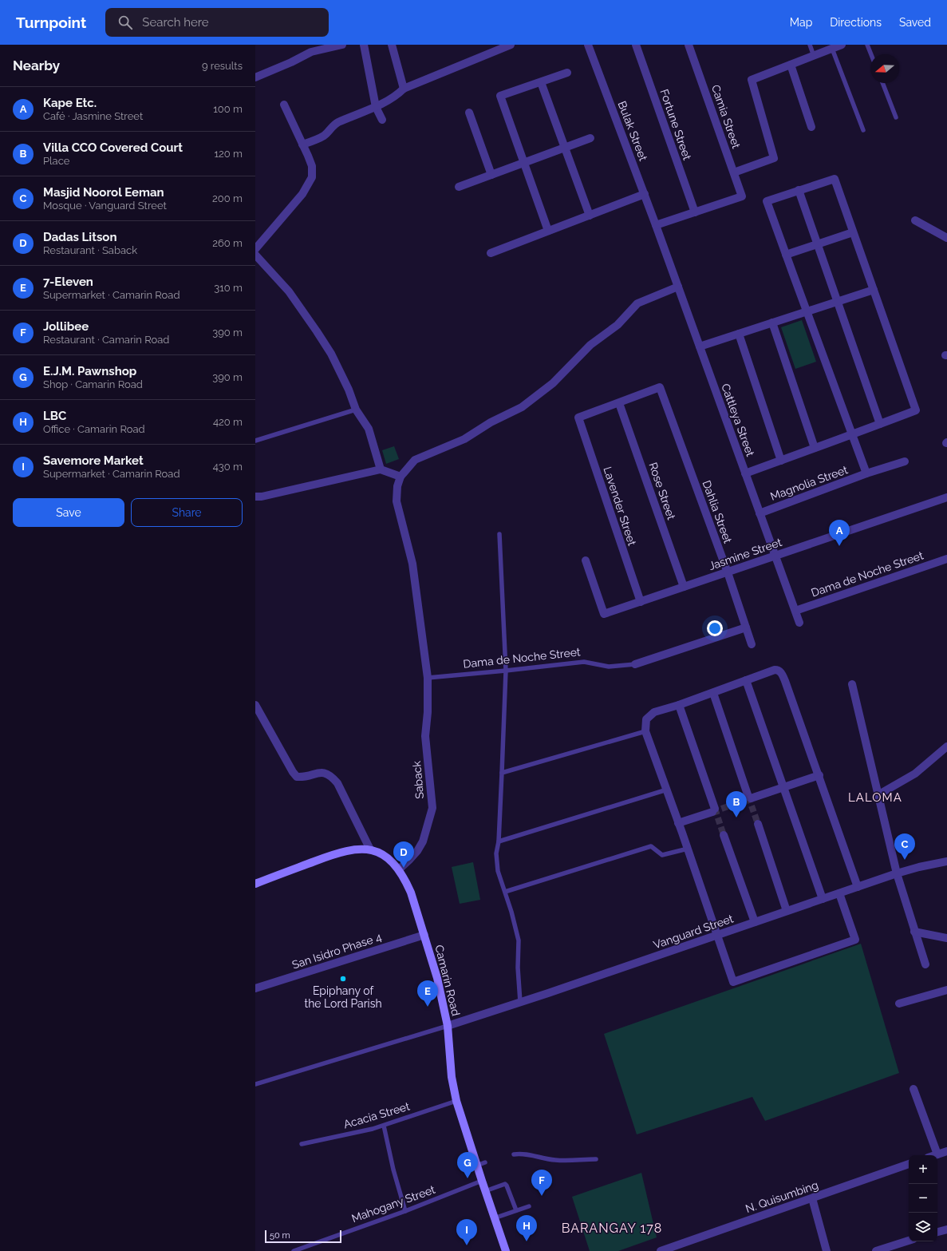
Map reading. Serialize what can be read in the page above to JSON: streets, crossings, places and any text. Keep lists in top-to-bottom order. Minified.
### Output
{"streets":{"main road":["Camarin Road"],"street":["Camia Street","Fortune Street","Bulak Street","Cattleya Street","Magnolia Street","Rose Street","Lavender Street","Dahlia Street","Jasmine Street","Dama de Noche Street","Saback","Vanguard Street","San Isidro Phase 4","N. Quisumbing"],"lane":["Acacia Street","Mahogany Street"]},"crossings":[["Camia Street","Fortune Street"],["Bulak Street","Cattleya Street"],["Cattleya Street","Magnolia Street"],["Cattleya Street","Jasmine Street"],["Cattleya Street","Dama de Noche Street"],["Rose Street","Lavender Street"],["Rose Street","Dahlia Street"],["Rose Street","Jasmine Street"],["Lavender Street","Dahlia Street"],["Lavender Street","Jasmine Street"],["Dahlia Street","Jasmine Street"],["Dahlia Street","Dama de Noche Street"],["Dama de Noche Street","Saback"],["Saback","Camarin Road"],["Vanguard Street","Camarin Road"],["San Isidro Phase 4","Camarin Road"],["Camarin Road","Acacia Street"],["Camarin Road","Mahogany Street"]],"districts":["LALOMA","BARANGAY 178"],"places":["Epiphany of the Lord Parish"],"scale_bar":"50 m","north":"left","page":{"header":"Turnpoint","search":"Search here","nav":["Map","Directions","Saved"],"heading":["Nearby","9 results"],"list":[{"mark":"A","name":"Kape Etc.","note":"Café · Jasmine Street","value":"100 m"},{"mark":"B","name":"Villa CCO Covered Court","note":"Place","value":"120 m"},{"mark":"C","name":"Masjid Noorol Eeman","note":"Mosque · Vanguard Street","value":"200 m"},{"mark":"D","name":"Dadas Litson","note":"Restaurant · Saback","value":"260 m"},{"mark":"E","name":"7-Eleven","note":"Supermarket · Camarin Road","value":"310 m"},{"mark":"F","name":"Jollibee","note":"Restaurant · Camarin Road","value":"390 m"},{"mark":"G","name":"E.J.M. Pawnshop","note":"Shop · Camarin Road","value":"390 m"},{"mark":"H","name":"LBC","note":"Office · Camarin Road","value":"420 m"},{"mark":"I","name":"Savemore Market","note":"Supermarket · Camarin Road","value":"430 m"}],"buttons":["Save","Share"],"pins":["A","B","C","D","E","G","F","H","I"],"map_buttons":["+","−"],"scale":"50 m"}}
